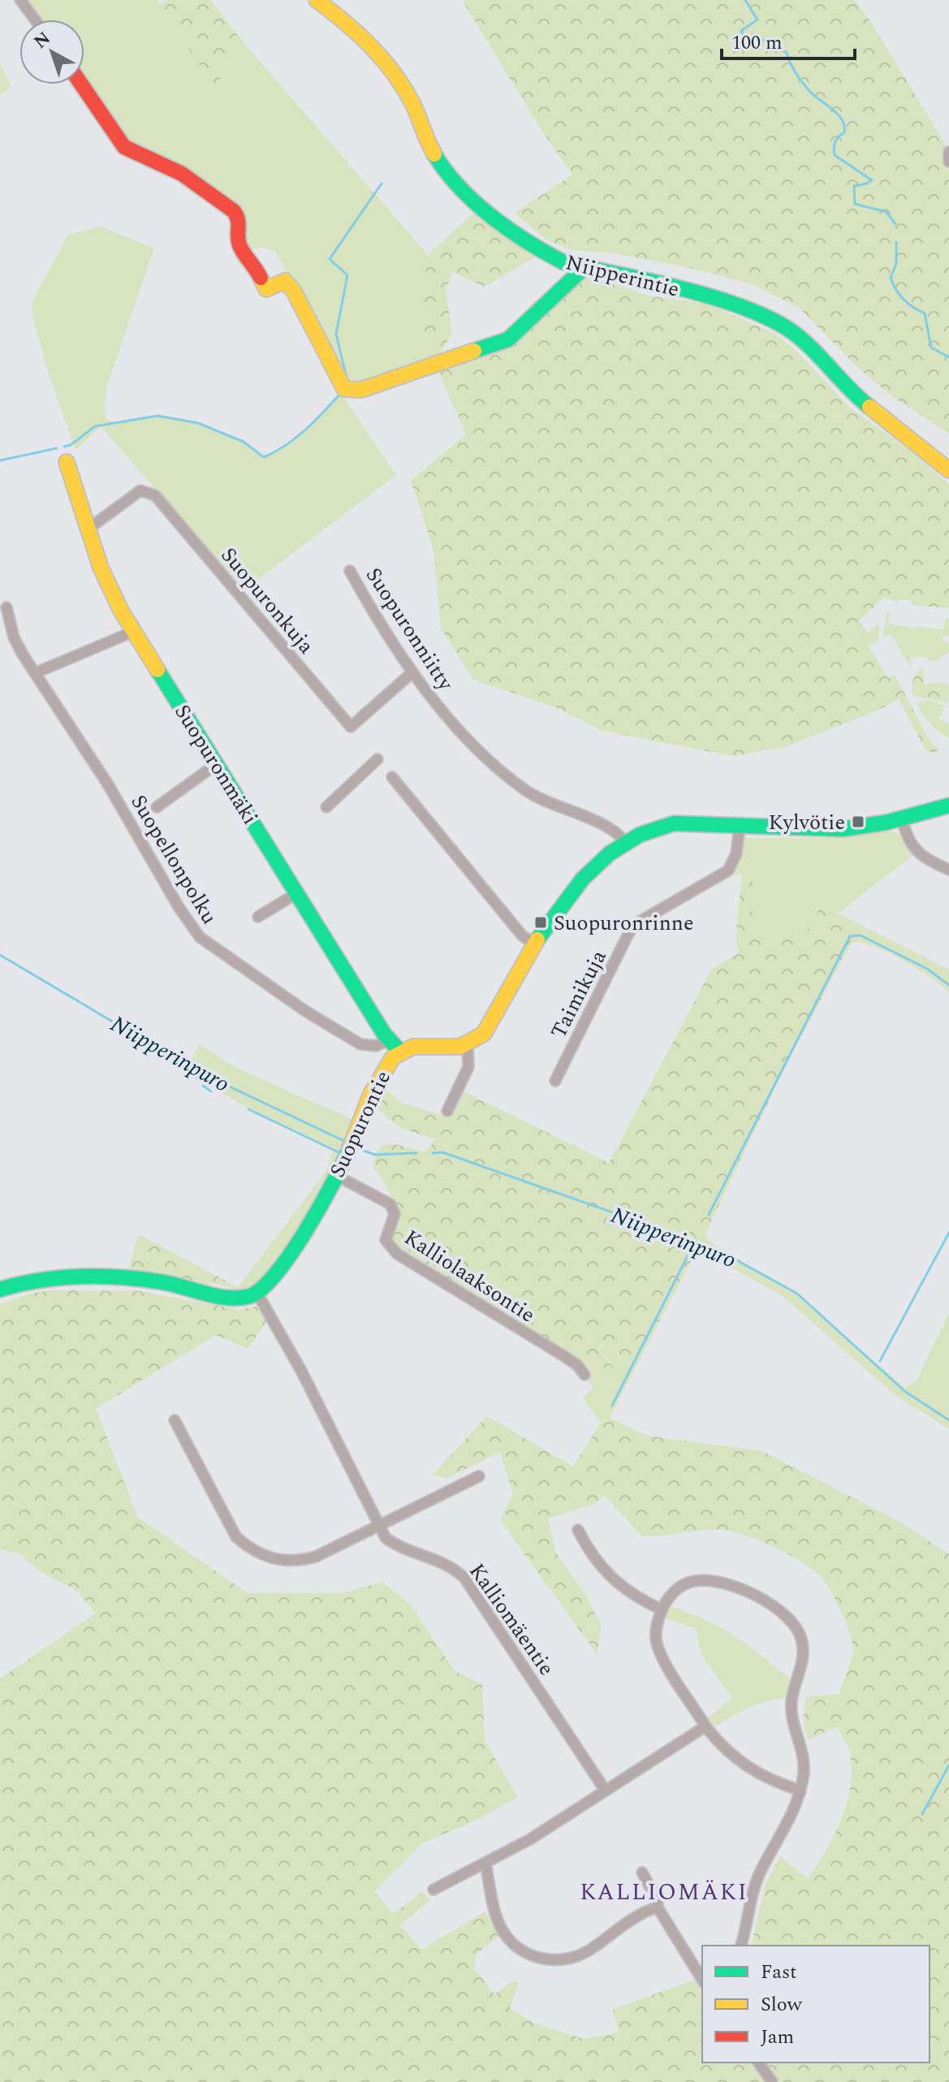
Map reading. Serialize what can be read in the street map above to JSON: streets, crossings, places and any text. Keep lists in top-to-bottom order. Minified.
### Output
{"streets":{"street":["Niipperintie","Suopuronkuja","Suopuronniitty","Suopuronmäki","Suopellonpolku","Taimikuja","Suopurontie","Kalliolaaksontie","Kalliomäentie"]},"crossings":[["Suopuronkuja","Suopuronniitty"],["Suopuronkuja","Suopuronmäki"],["Suopuronmäki","Suopellonpolku"],["Suopuronmäki","Suopurontie"],["Suopellonpolku","Suopurontie"],["Suopurontie","Kalliolaaksontie"],["Suopurontie","Kalliomäentie"]],"districts":["KALLIOMÄKI"],"water":["Niipperinpuro"],"places":{"transit":["Kylvötie","Suopuronrinne"]},"legend":["Fast","Slow","Jam"],"scale_bar":"100 m","north":"top left"}
